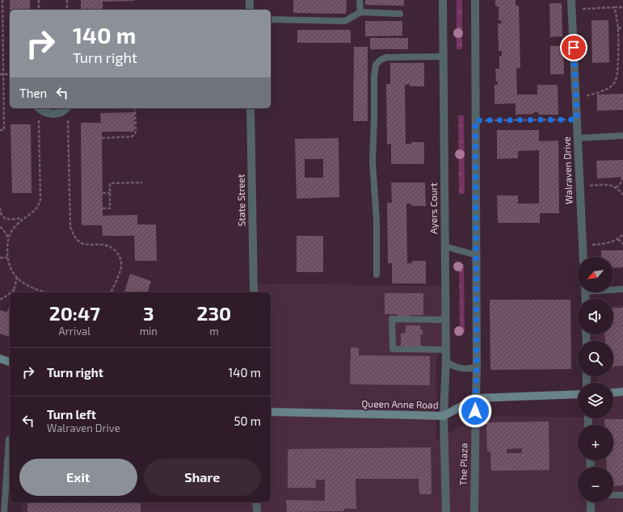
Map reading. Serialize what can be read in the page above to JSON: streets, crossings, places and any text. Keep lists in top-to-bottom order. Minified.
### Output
{"streets":{"street":["Walraven Drive","State Street","Ayers Court","Queen Anne Road","The Plaza"]},"crossings":[["Ayers Court","Queen Anne Road"],["Ayers Court","The Plaza"],["Queen Anne Road","The Plaza"]],"north":"bottom left","page":{"turn":["140 m","Turn right"],"then":"Then","map_buttons":["+","−"],"eta":["20:47","Arrival","3","min","230","m"],"list":[{"name":"Turn right","value":"140 m"},{"name":"Turn left","note":"Walraven Drive","value":"50 m"}],"buttons":["Exit","Share"]}}
